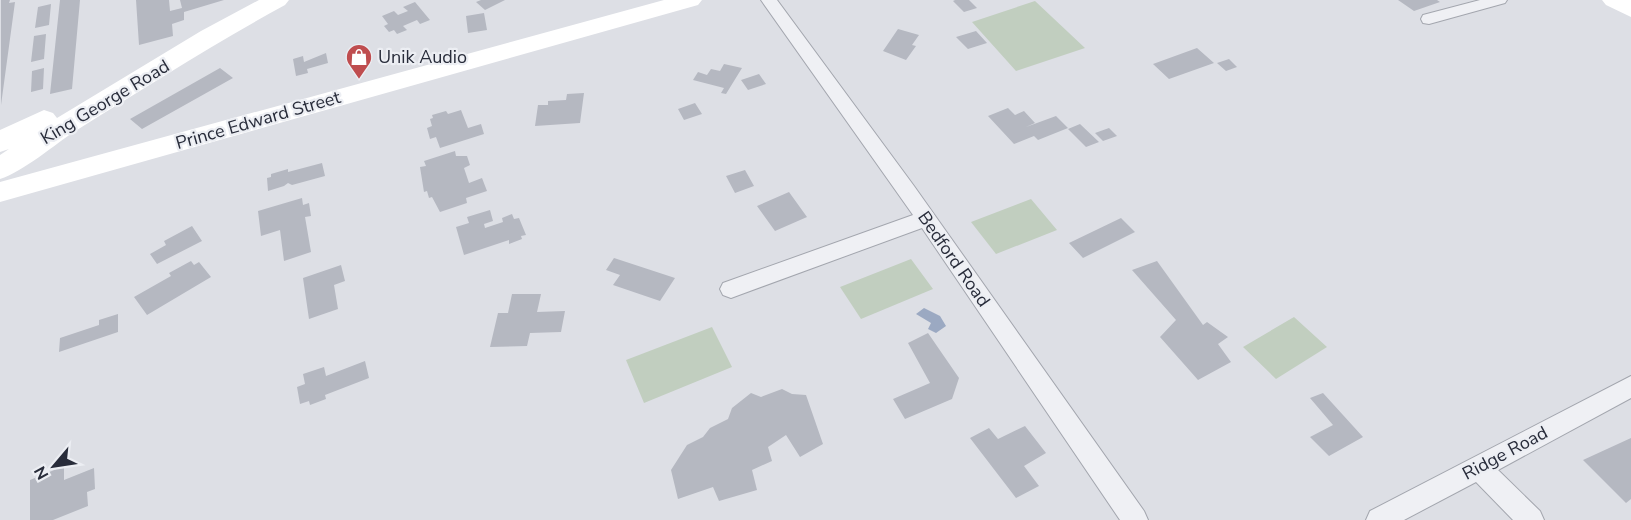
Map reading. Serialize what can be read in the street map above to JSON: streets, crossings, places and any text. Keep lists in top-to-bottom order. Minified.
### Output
{"streets":{"main road":["King George Road","Prince Edward Street"],"street":["Bedford Road","Ridge Road"]},"places":{"shop":["Unik Audio"]},"north":"bottom left"}
